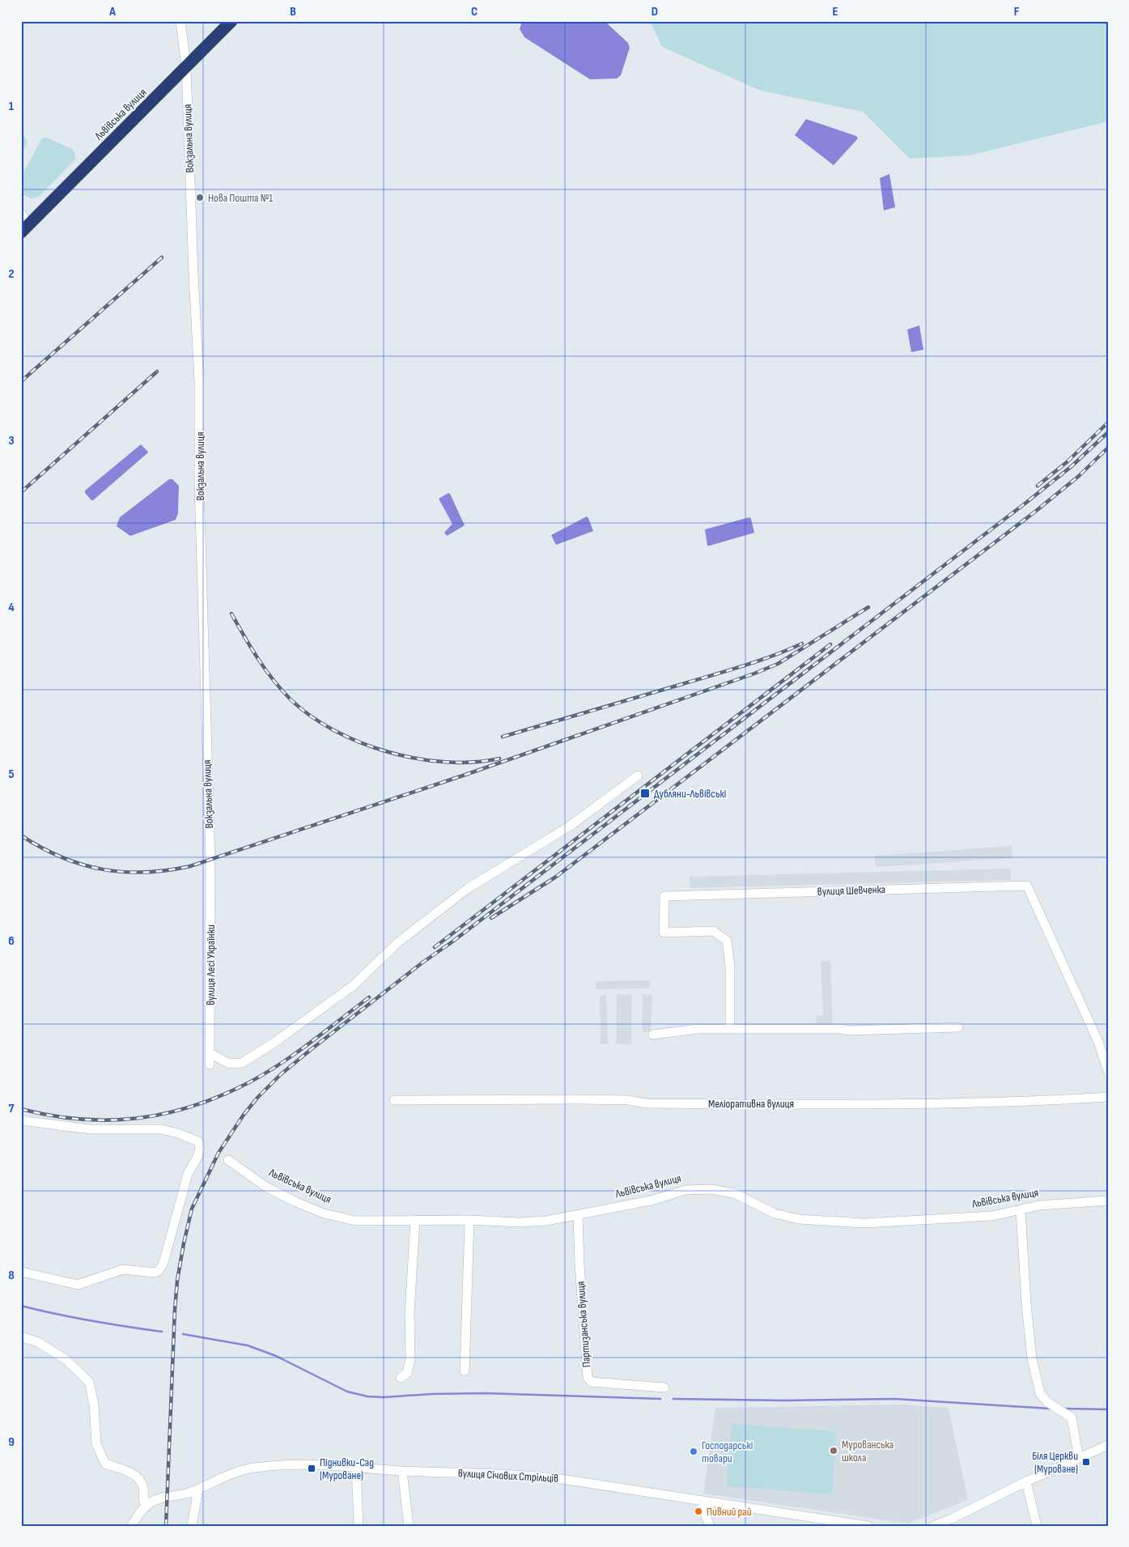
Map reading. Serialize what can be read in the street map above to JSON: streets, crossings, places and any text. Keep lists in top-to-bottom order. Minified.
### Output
{"streets":{"highway":["Львівська вулиця"],"street":["Вокзальна вулиця","вулиця Шевченка","вулиця Лесі Українки","Меліоративна вулиця","Партизанська вулиця","вулиця Січових Стрільців"]},"crossings":[["Львівська вулиця","Вокзальна вулиця"],["Львівська вулиця","Партизанська вулиця"],["Вокзальна вулиця","вулиця Лесі Українки"]],"places":{"other":["Нова Пошта №1","Мурованська школа","Господарські товари","Пивний рай"],"transit":["Дубляни-Львівські","Біля Церкви (Муроване)","Піднивки-Сад (Муроване)"]},"grid":{"columns":["A","B","C","D","E","F"],"rows":["1","2","3","4","5","6","7","8","9"]}}
